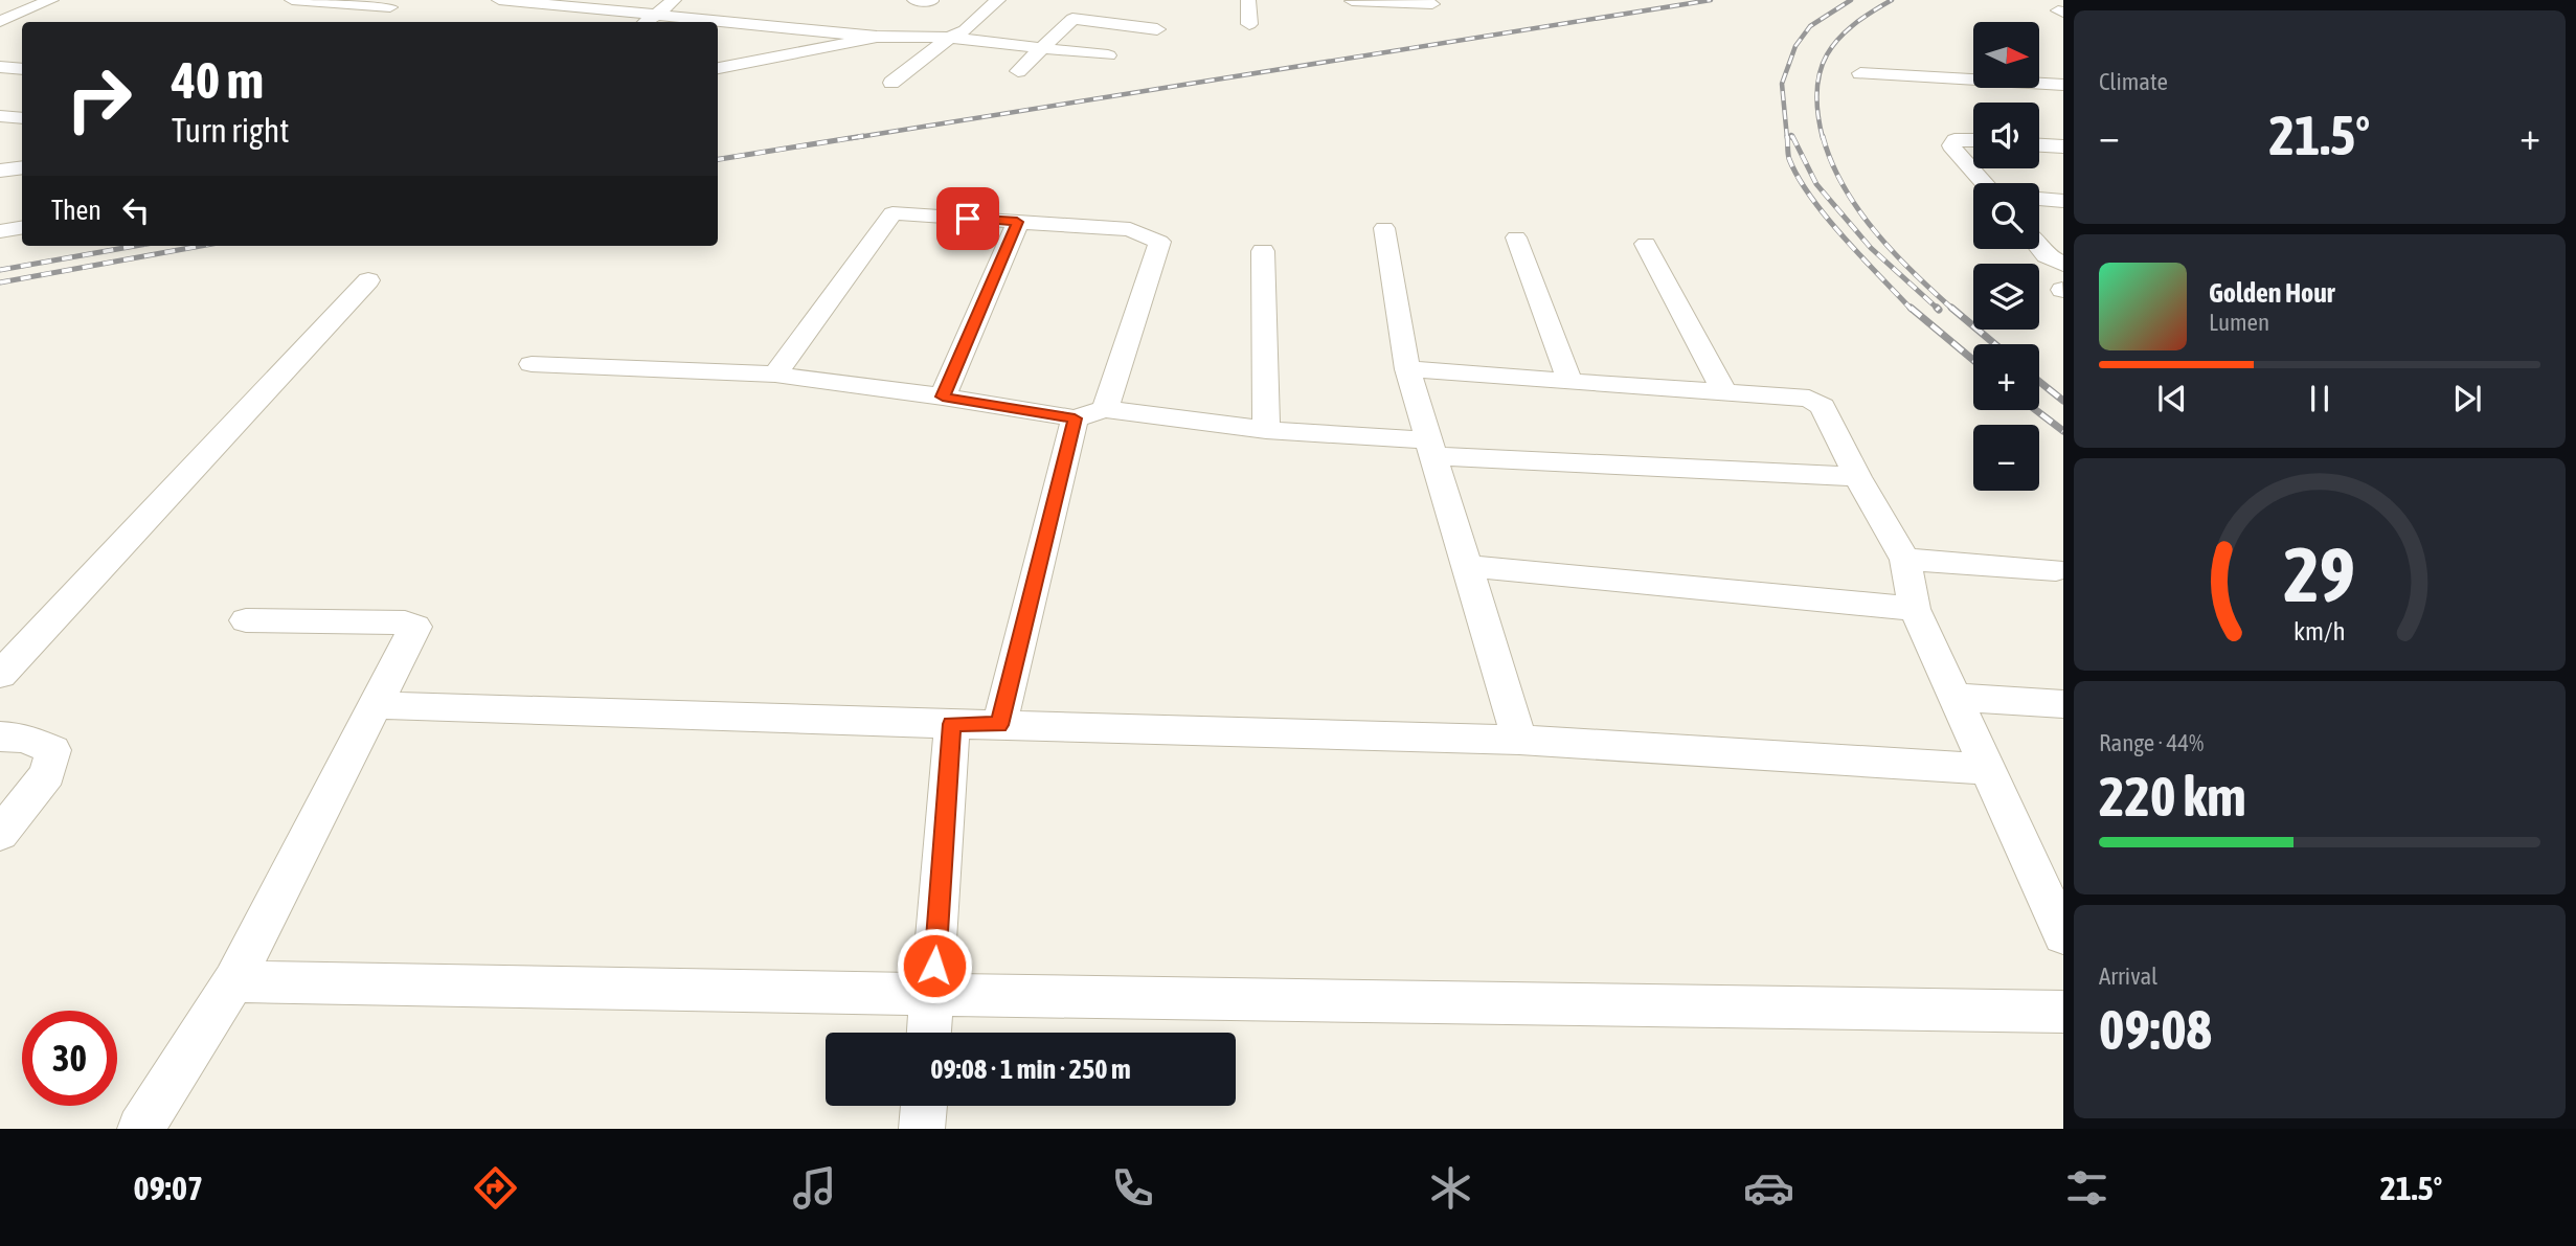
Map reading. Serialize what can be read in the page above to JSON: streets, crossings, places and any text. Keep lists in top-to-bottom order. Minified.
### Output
{"north":"right","page":{"tile":["Climate",["Range · 44%","220 km"],["Arrival","09:08"]],"map_buttons":["+","−"],"turn":["40 m","Turn right"],"heat":["−","21.5°","+"],"then":"Then","song":["Golden Hour","Lumen"],"limit":"30","trip":"09:08 · 1 min · 250 m","tabs":["09:07","21.5°"],"gauge":["29","km/h"]}}
